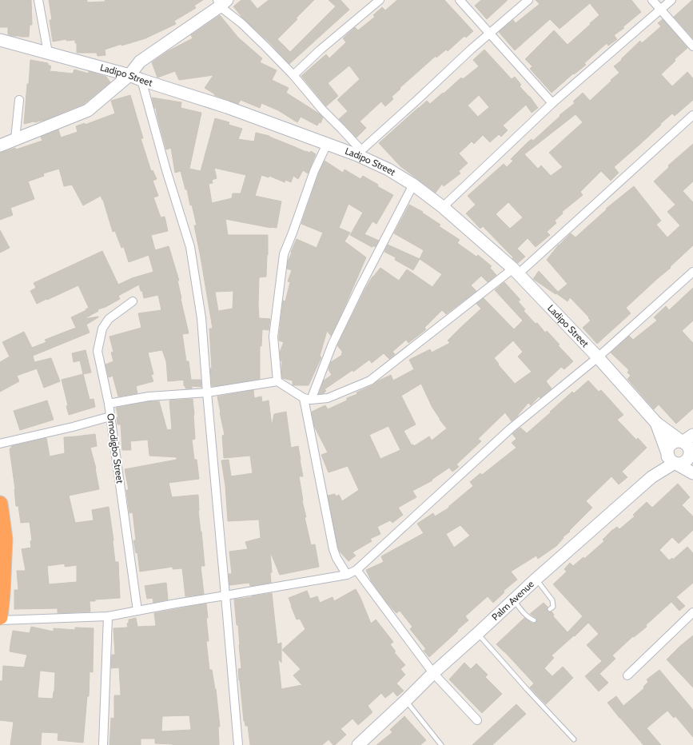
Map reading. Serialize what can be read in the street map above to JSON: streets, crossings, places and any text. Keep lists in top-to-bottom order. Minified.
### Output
{"streets":{"main road":["Ladipo Street","Palm Avenue"],"street":["Omodigbo Street"]},"crossings":[["Ladipo Street","Palm Avenue"]]}
